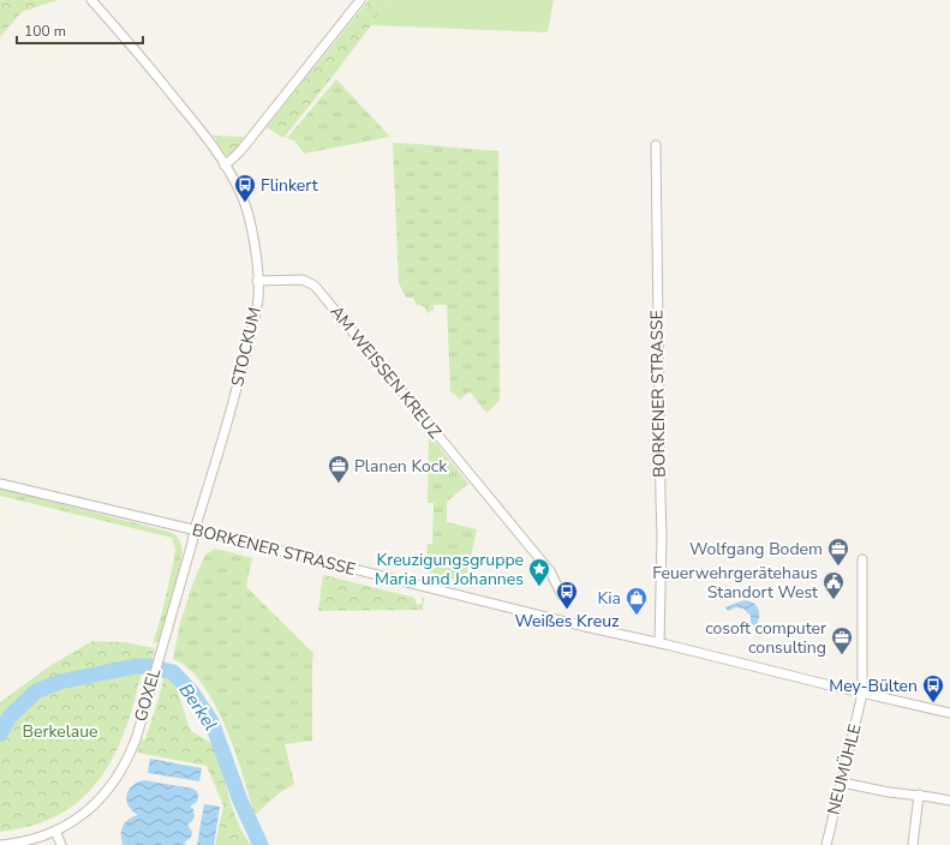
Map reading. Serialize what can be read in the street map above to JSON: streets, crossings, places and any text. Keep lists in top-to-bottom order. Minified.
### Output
{"streets":{"street":["STOCKUM","AM WEISSEN KREUZ","BORKENER STRASSE","GOXEL","NEUMÜHLE"]},"crossings":[["STOCKUM","AM WEISSEN KREUZ"],["STOCKUM","BORKENER STRASSE"],["STOCKUM","GOXEL"],["BORKENER STRASSE","GOXEL"],["BORKENER STRASSE","NEUMÜHLE"]],"water":["Berkel"],"parks":["Berkelaue"],"places":{"bus stop":["Flinkert","Weißes Kreuz","Mey-Bülten"],"office":["Planen Kock","Wolfgang Bodem","cosoft computer consulting"],"place":["Kreuzigungsgruppe Maria und Johannes"],"public building":["Feuerwehrgerätehaus Standort West"],"shop":["Kia"]},"scale_bar":"100 m"}
